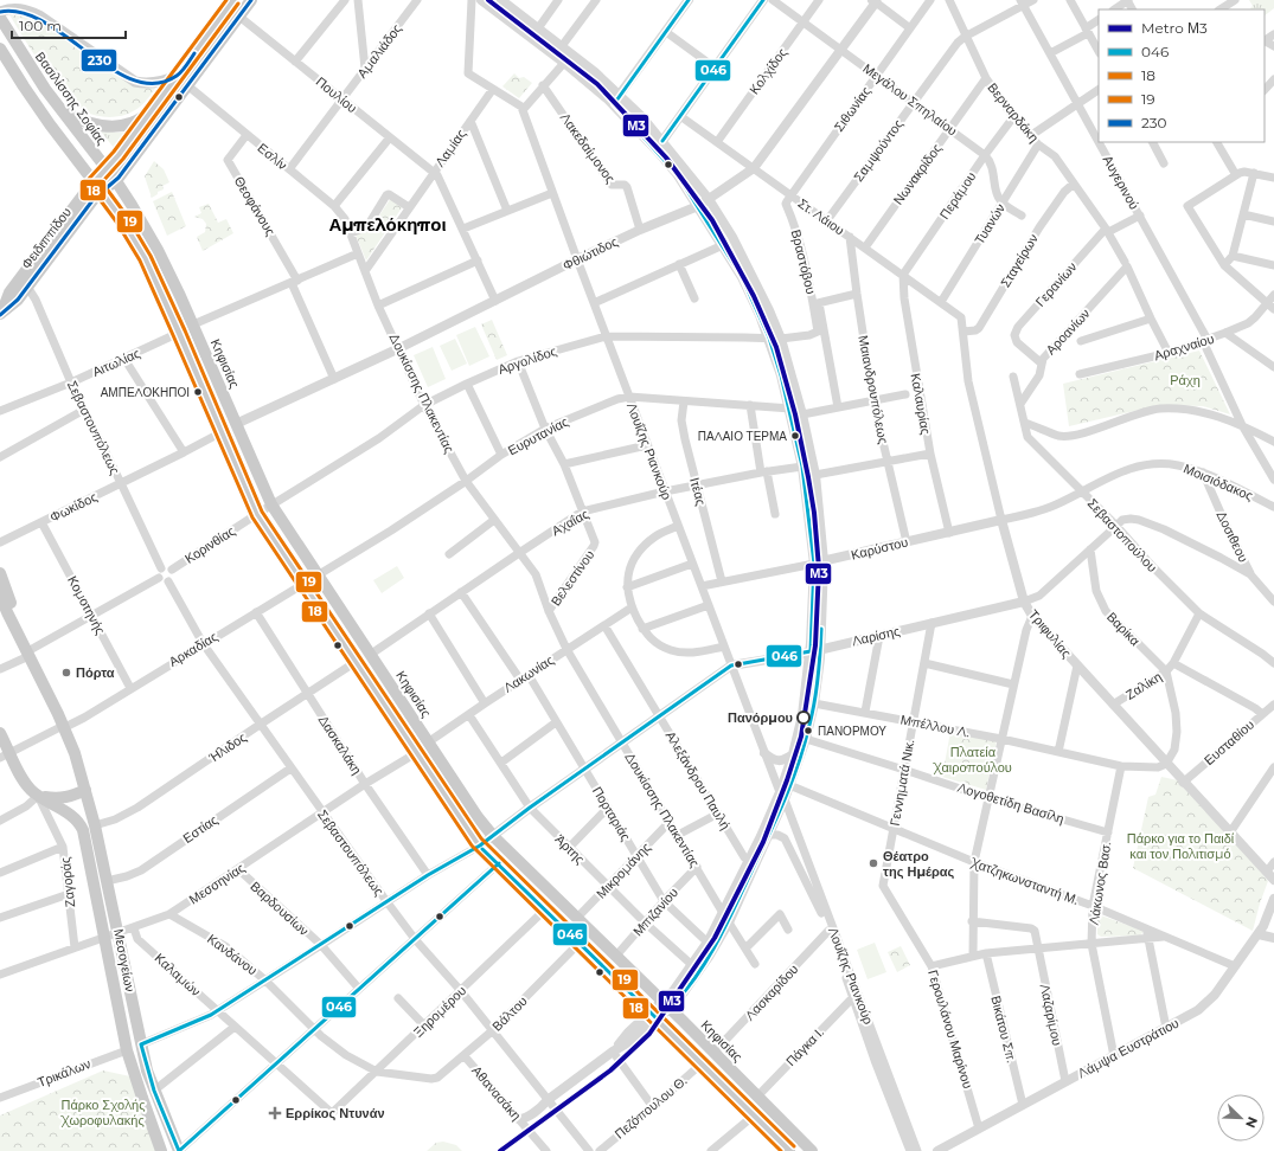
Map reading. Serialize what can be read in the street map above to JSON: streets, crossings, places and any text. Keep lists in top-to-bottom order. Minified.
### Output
{"streets":{"main road":["Βασιλίσσης Σοφίας","Φειδιππίδου","Κηφισίας","Μεσογείων"],"street":["Αμαλιάδος","Κολχίδος","Πουλίου","Μεγάλου Σπηλαίου","Σιθωνίας","Βερναρδάκη","Λαμίας","Λακεδαίμονος","Σαμψούντος","Εσλίν","Νωνακρίδος","Αυγερινού","Περάμου","Θεοφάνους","Στ. Λάιου","Τυανών","Φθιώτιδος","Σταγείρων","Βραστόβου","Γερανίων","Αροανίων","Αραχναίου","Αργολίδος","Αιτωλίας","Μαιανδρουπόλεως","Δουκίσσης Πλακεντίας","Καλαυρίας","Σεβαστουπόλεως","Ευρυτανίας","Λουΐζης Ριανκούρ","Μοισιόδακος","Ιτέας","Φωκίδος","Αχαΐας","Σεβαστοπούλου","Δοσιθεου","Κορινθίας","Καρύστου","Βελεστίνου","Κομοτηνής","Βαρίκα","Τριφυλίας","Λαρίσης","Αρκαδίας","Λακωνίας","Ζαλίκη","Μπέλλου Λ.","Ευσταθίου","Δασκαλάκη","Ήλιδος","Αλεξάνδρου Παυλή","Γεννηματά Νικ.","Λογοθετίδη Βασίλη","Πορταριάς","Εστίας","Άρτης","Μικρομάνης","Χατζηκωνσταντή Μ.","Ζαγοράς","Μεσσηνίας","Λάκωνος Βασ.","Βαρδουσίων","Μπιζανίου","Κανδάνου","Καλαμών","Λασκαρίδου","Ξηρομέρου","Βάλτου","Λαζαρίμου","Γερουλάνου Μαρίνου","Βικάτου Σπ.","Πάγκα Ι.","Λάμψα Ευστράτιου","Τρικάλων","Αθανασάκη","Πεζόπουλου Θ."]},"crossings":[["Αμαλιάδος","Πουλίου"],["Αμαλιάδος","Εσλίν"],["Κολχίδος","Μεγάλου Σπηλαίου"],["Κολχίδος","Στ. Λάιου"],["Πουλίου","Λαμίας"],["Πουλίου","Φειδιππίδου"],["Βασιλίσσης Σοφίας","Φειδιππίδου"],["Βασιλίσσης Σοφίας","Κηφισίας"],["Μεγάλου Σπηλαίου","Σιθωνίας"],["Μεγάλου Σπηλαίου","Σαμψούντος"],["Μεγάλου Σπηλαίου","Νωνακρίδος"],["Μεγάλου Σπηλαίου","Περάμου"],["Μεγάλου Σπηλαίου","Φθιώτιδος"],["Σιθωνίας","Στ. Λάιου"],["Σιθωνίας","Βραστόβου"],["Βερναρδάκη","Σαμψούντος"],["Βερναρδάκη","Νωνακρίδος"],["Βερναρδάκη","Περάμου"],["Βερναρδάκη","Τυανών"],["Βερναρδάκη","Σταγείρων"],["Βερναρδάκη","Γερανίων"],["Βερναρδάκη","Αροανίων"],["Βερναρδάκη","Αραχναίου"],["Λαμίας","Δουκίσσης Πλακεντίας"],["Λακεδαίμονος","Φθιώτιδος"],["Σαμψούντος","Αυγερινού"],["Σαμψούντος","Στ. Λάιου"],["Εσλίν","Θεοφάνους"],["Εσλίν","Φειδιππίδου"],["Εσλίν","Δουκίσσης Πλακεντίας"],["Νωνακρίδος","Στ. Λάιου"],["Αυγερινού","Γερανίων"],["Αυγερινού","Αραχναίου"],["Περάμου","Στ. Λάιου"],["Περάμου","Καλαυρίας"],["Θεοφάνους","Φθιώτιδος"],["Στ. Λάιου","Τυανών"],["Στ. Λάιου","Φθιώτιδος"],["Στ. Λάιου","Βραστόβου"],["Στ. Λάιου","Μαιανδρουπόλεως"],["Στ. Λάιου","Καλαυρίας"],["Στ. Λάιου","Τριφυλίας"],["Φειδιππίδου","Κηφισίας"],["Φειδιππίδου","Σεβαστουπόλεως"],["Φθιώτιδος","Κηφισίας"],["Φθιώτιδος","Δουκίσσης Πλακεντίας"],["Φθιώτιδος","Λουΐζης Ριανκούρ"],["Σταγείρων","Τριφυλίας"],["Βραστόβου","Αργολίδος"],["Γερανίων","Αροανίων"],["Αροανίων","Σεβαστοπούλου"],["Αργολίδος","Κηφισίας"],["Αργολίδος","Δουκίσσης Πλακεντίας"],["Αργολίδος","Λουΐζης Ριανκούρ"],["Αργολίδος","Κορινθίας"],["Αργολίδος","Βελεστίνου"],["Αιτωλίας","Σεβαστουπόλεως"],["Κηφισίας","Ευρυτανίας"],["Κηφισίας","Αχαΐας"],["Κηφισίας","Κορινθίας"],["Κηφισίας","Λαρίσης"],["Κηφισίας","Αρκαδίας"],["Κηφισίας","Λακωνίας"],["Κηφισίας","Μικρομάνης"],["Κηφισίας","Μπιζανίου"],["Κηφισίας","Λασκαρίδου"],["Κηφισίας","Πάγκα Ι."],["Μαιανδρουπόλεως","Καρύστου"],["Δουκίσσης Πλακεντίας","Ευρυτανίας"],["Δουκίσσης Πλακεντίας","Αχαΐας"],["Δουκίσσης Πλακεντίας","Βελεστίνου"],["Δουκίσσης Πλακεντίας","Λαρίσης"],["Δουκίσσης Πλακεντίας","Λακωνίας"],["Δουκίσσης Πλακεντίας","Μικρομάνης"],["Δουκίσσης Πλακεντίας","Μπιζανίου"],["Καλαυρίας","Καρύστου"],["Σεβαστουπόλεως","Φωκίδος"],["Σεβαστουπόλεως","Κορινθίας"],["Σεβαστουπόλεως","Αρκαδίας"],["Σεβαστουπόλεως","Ήλιδος"],["Σεβαστουπόλεως","Εστίας"],["Σεβαστουπόλεως","Μεσσηνίας"],["Σεβαστουπόλεως","Ξηρομέρου"],["Σεβαστουπόλεως","Βάλτου"],["Ευρυτανίας","Λουΐζης Ριανκούρ"],["Ευρυτανίας","Ιτέας"],["Ευρυτανίας","Βελεστίνου"],["Ευρυτανίας","Αρκαδίας"],["Λουΐζης Ριανκούρ","Αχαΐας"],["Λουΐζης Ριανκούρ","Καρύστου"],["Λουΐζης Ριανκούρ","Λαρίσης"],["Λουΐζης Ριανκούρ","Λασκαρίδου"],["Λουΐζης Ριανκούρ","Πάγκα Ι."],["Μοισιόδακος","Σεβαστοπούλου"],["Μοισιόδακος","Δοσιθεου"],["Μοισιόδακος","Καρύστου"],["Μοισιόδακος","Τριφυλίας"],["Ιτέας","Αχαΐας"],["Ιτέας","Καρύστου"],["Φωκίδος","Κομοτηνής"],["Αχαΐας","Βελεστίνου"],["Αχαΐας","Πορταριάς"],["Σεβαστοπούλου","Λαρίσης"],["Σεβαστοπούλου","Ζαλίκη"],["Δοσιθεου","Λαρίσης"],["Καρύστου","Τριφυλίας"],["Κομοτηνής","Αρκαδίας"],["Βαρίκα","Λαρίσης"],["Βαρίκα","Ζαλίκη"],["Τριφυλίας","Λαρίσης"],["Τριφυλίας","Ζαλίκη"],["Τριφυλίας","Μπέλλου Λ."],["Τριφυλίας","Ευσταθίου"],["Λαρίσης","Αλεξάνδρου Παυλή"],["Λαρίσης","Γεννηματά Νικ."],["Λαρίσης","Πορταριάς"],["Λαρίσης","Άρτης"],["Αρκαδίας","Δασκαλάκη"],["Λακωνίας","Αλεξάνδρου Παυλή"],["Λακωνίας","Πορταριάς"],["Λακωνίας","Άρτης"],["Μπέλλου Λ.","Γεννηματά Νικ."],["Μπέλλου Λ.","Λάκωνος Βασ."],["Δασκαλάκη","Ήλιδος"],["Δασκαλάκη","Μεσσηνίας"],["Ήλιδος","Μεσογείων"],["Γεννηματά Νικ.","Λογοθετίδη Βασίλη"],["Γεννηματά Νικ.","Χατζηκωνσταντή Μ."],["Γεννηματά Νικ.","Γερουλάνου Μαρίνου"],["Λογοθετίδη Βασίλη","Λάκωνος Βασ."],["Πορταριάς","Μικρομάνης"],["Πορταριάς","Μπιζανίου"],["Εστίας","Μεσογείων"],["Άρτης","Μικρομάνης"],["Άρτης","Μπιζανίου"],["Χατζηκωνσταντή Μ.","Λάκωνος Βασ."],["Χατζηκωνσταντή Μ.","Λάμψα Ευστράτιου"],["Ζαγοράς","Μεσσηνίας"],["Ζαγοράς","Μεσογείων"],["Μεσσηνίας","Βαρδουσίων"],["Μεσσηνίας","Κανδάνου"],["Μεσσηνίας","Μεσογείων"],["Μεσσηνίας","Καλαμών"],["Λάκωνος Βασ.","Λάμψα Ευστράτιου"],["Κανδάνου","Ξηρομέρου"],["Κανδάνου","Βάλτου"],["Μεσογείων","Τρικάλων"],["Καλαμών","Ξηρομέρου"],["Βάλτου","Αθανασάκη"],["Λαζαρίμου","Λάμψα Ευστράτιου"],["Γερουλάνου Μαρίνου","Λάμψα Ευστράτιου"],["Βικάτου Σπ.","Λάμψα Ευστράτιου"]],"districts":["Αμπελόκηποι"],"parks":["Ράχη","Πλατεία Χαιροπούλου","Πάρκο για το Παιδί και τον Πολιτισμό","Πάρκο Σχολής Χωροφυλακής"],"places":{"other":["ΑΜΠΕΛΟΚΗΠΟΙ","ΠΑΛΑΙΟ ΤΕΡΜΑ","Πόρτα","Πανόρμου","ΠΑΝΟΡΜΟΥ","Θέατρο της Ημέρας"],"health":["Ερρίκος Ντυνάν"]},"lines":["metro line Μ3","transit line 046","transit line 18","transit line 230","transit line 19"],"legend":["Metro Μ3","046","18","19","230"],"scale_bar":"100 m","north":"bottom right"}
